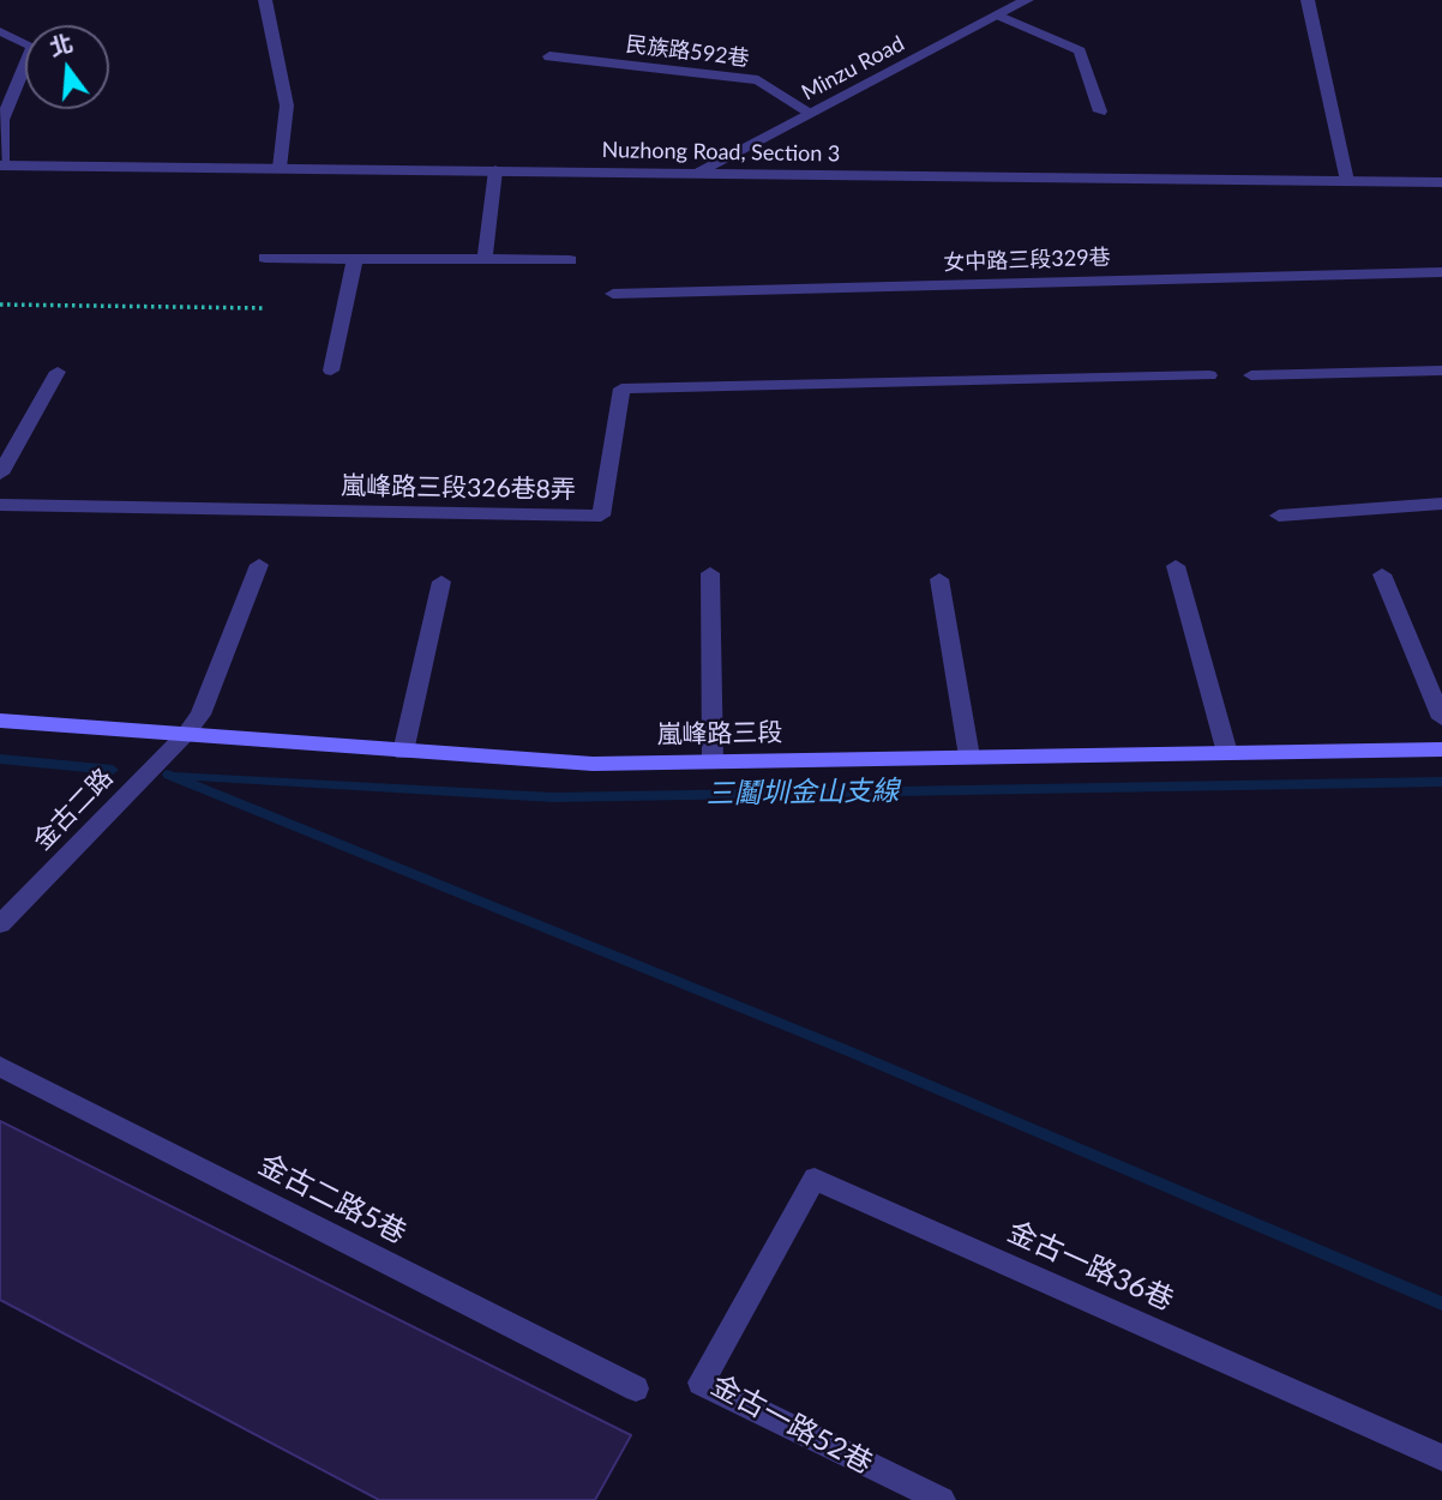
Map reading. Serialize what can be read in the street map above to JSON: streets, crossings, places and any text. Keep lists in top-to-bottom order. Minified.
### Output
{"streets":{"street":["民族路592巷","Minzu Road","Nuzhong Road, Section 3","女中路三段329巷","嵐峰路三段326巷8弄","嵐峰路三段","金古二路","金古二路5巷","金古一路36巷","金古一路52巷"]},"crossings":[["民族路592巷","Minzu Road"],["Minzu Road","Nuzhong Road, Section 3"],["嵐峰路三段","金古二路"],["金古一路36巷","金古一路52巷"]],"water":["三鬮圳金山支線"],"north":"top"}
